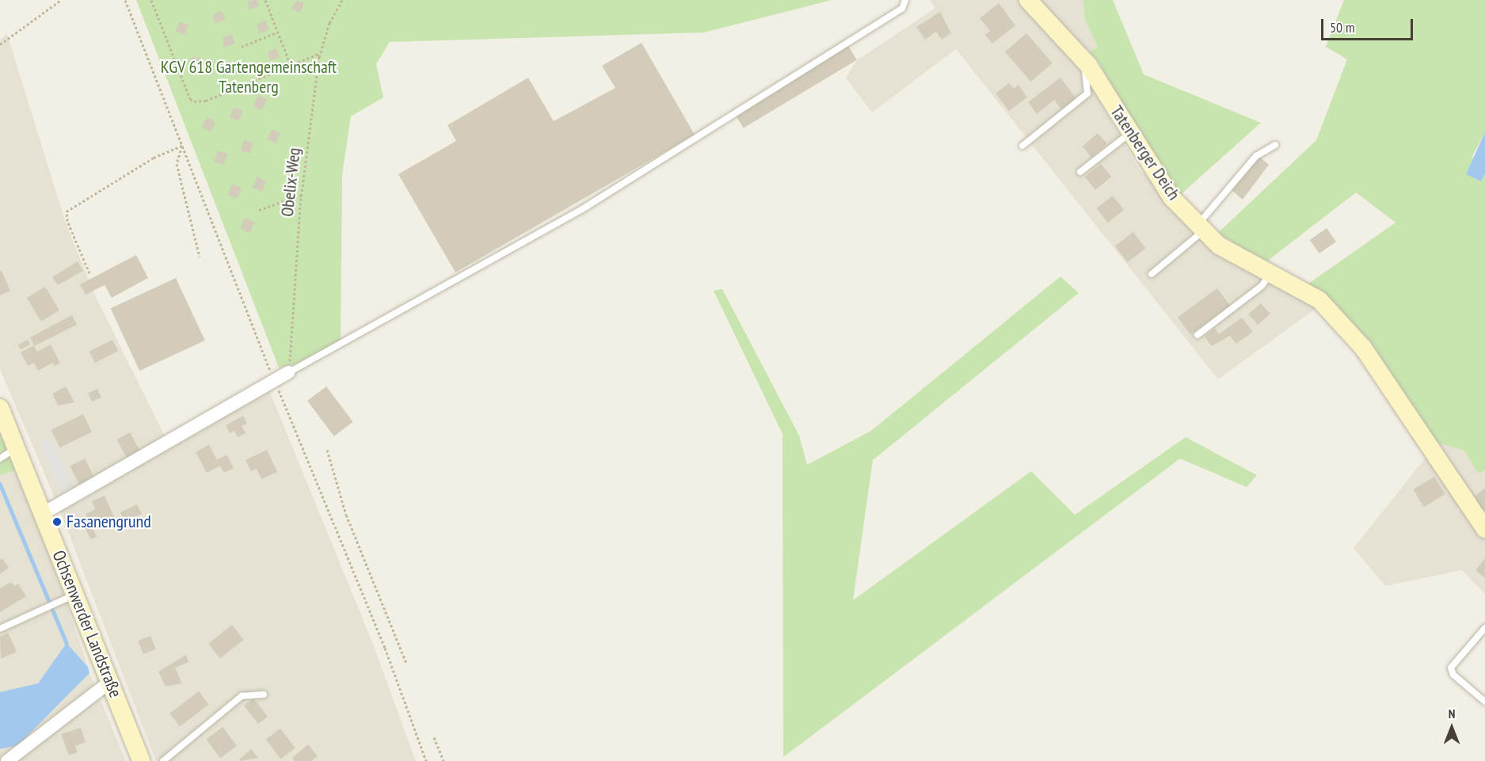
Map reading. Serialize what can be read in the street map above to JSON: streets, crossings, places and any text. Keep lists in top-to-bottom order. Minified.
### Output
{"streets":{"street":["Tatenberger Deich","Ochsenwerder Landstraße"],"path":["Obelix-Weg"]},"parks":["KGV 618 Gartengemeinschaft Tatenberg"],"places":["Fasanengrund"],"scale_bar":"50 m","north":"top"}
